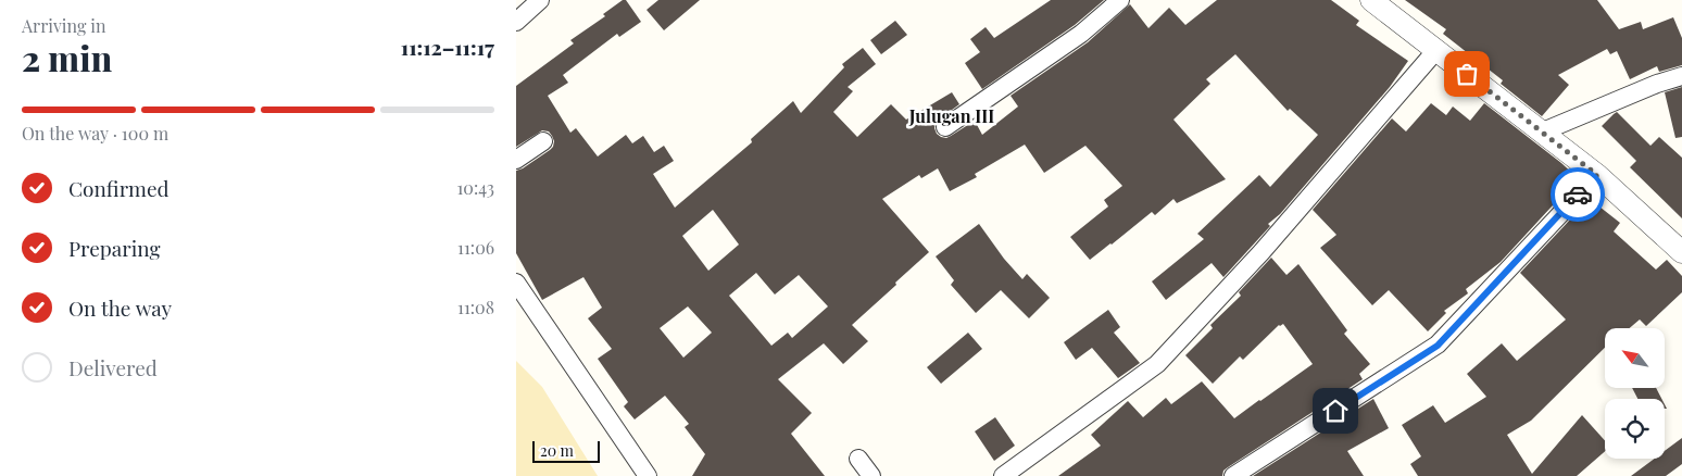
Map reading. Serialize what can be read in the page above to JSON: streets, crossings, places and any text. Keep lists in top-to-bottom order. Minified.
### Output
{"districts":["Julugan III"],"scale_bar":"20 m","north":"top left","page":{"heading":["2 min","Arriving in","11:12–11:17"],"bar":"On the way · 100 m","list":[["Confirmed","10:43"],["Preparing","11:06"],["On the way","11:08"],"Delivered"],"scale":"20 m"}}
